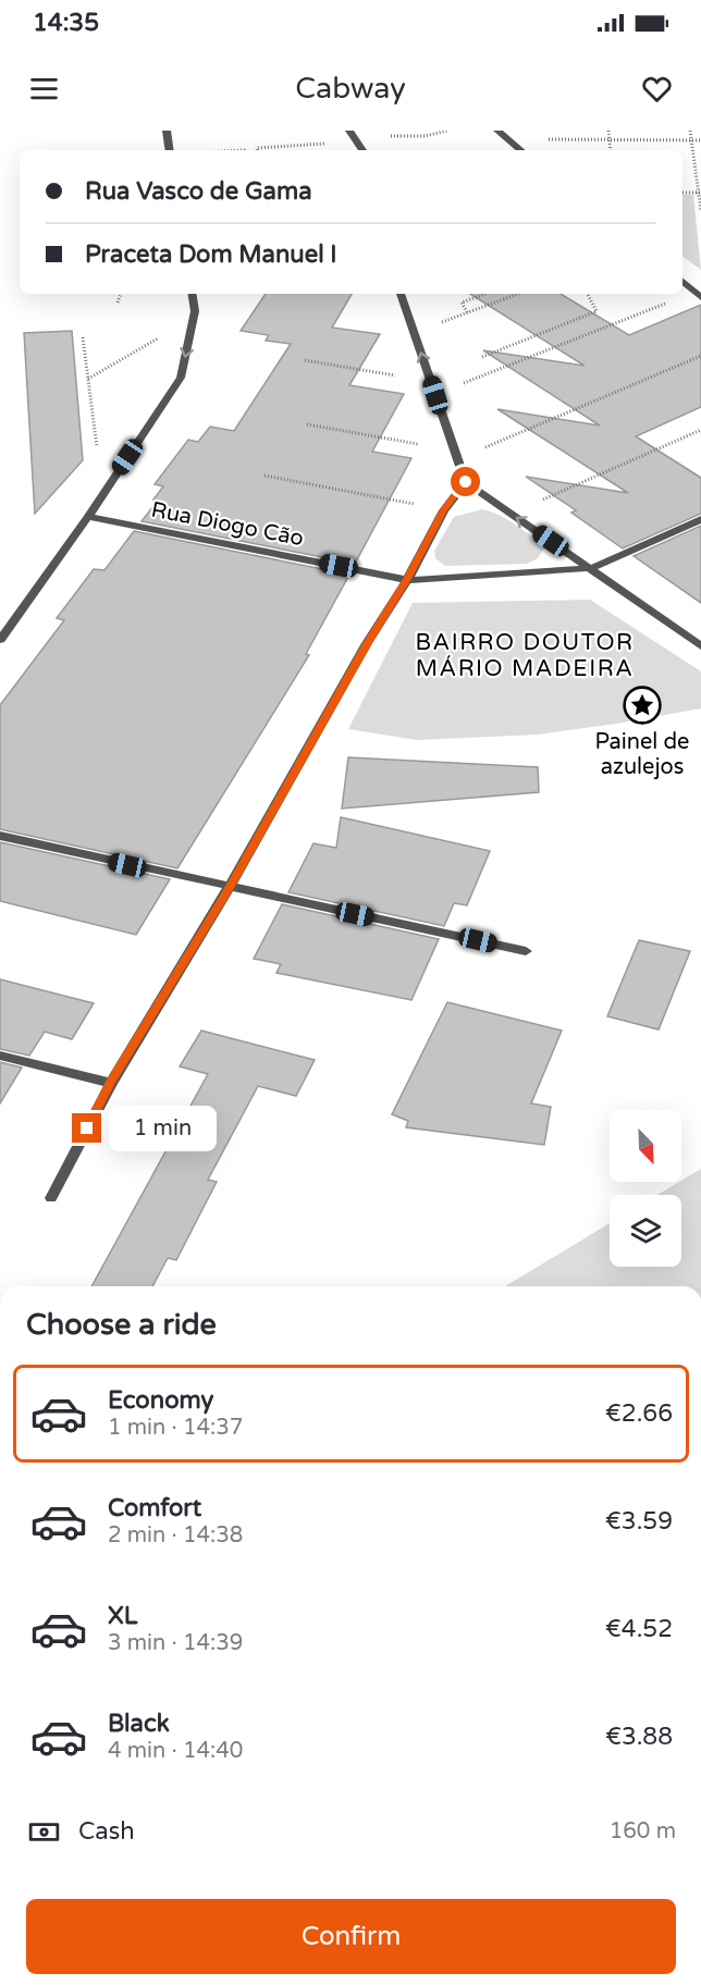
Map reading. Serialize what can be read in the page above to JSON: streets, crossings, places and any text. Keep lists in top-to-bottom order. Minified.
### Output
{"streets":{"street":["Rua Diogo Cão"]},"districts":["BAIRRO DOUTOR MÁRIO MADEIRA"],"places":{"place":["Painel de azulejos"]},"north":"bottom right","page":{"status":"14:35","header":"Cabway","banner":["Rua Vasco de Gama","Praceta Dom Manuel I"],"bubble":"1 min","heading":"Choose a ride","list":[{"name":"Economy","note":"1 min · 14:37","value":"€2.66"},{"name":"Comfort","note":"2 min · 14:38","value":"€3.59"},{"name":"XL","note":"3 min · 14:39","value":"€4.52"},{"name":"Black","note":"4 min · 14:40","value":"€3.88"}],"pay":["Cash","160 m"],"buttons":"Confirm"}}
